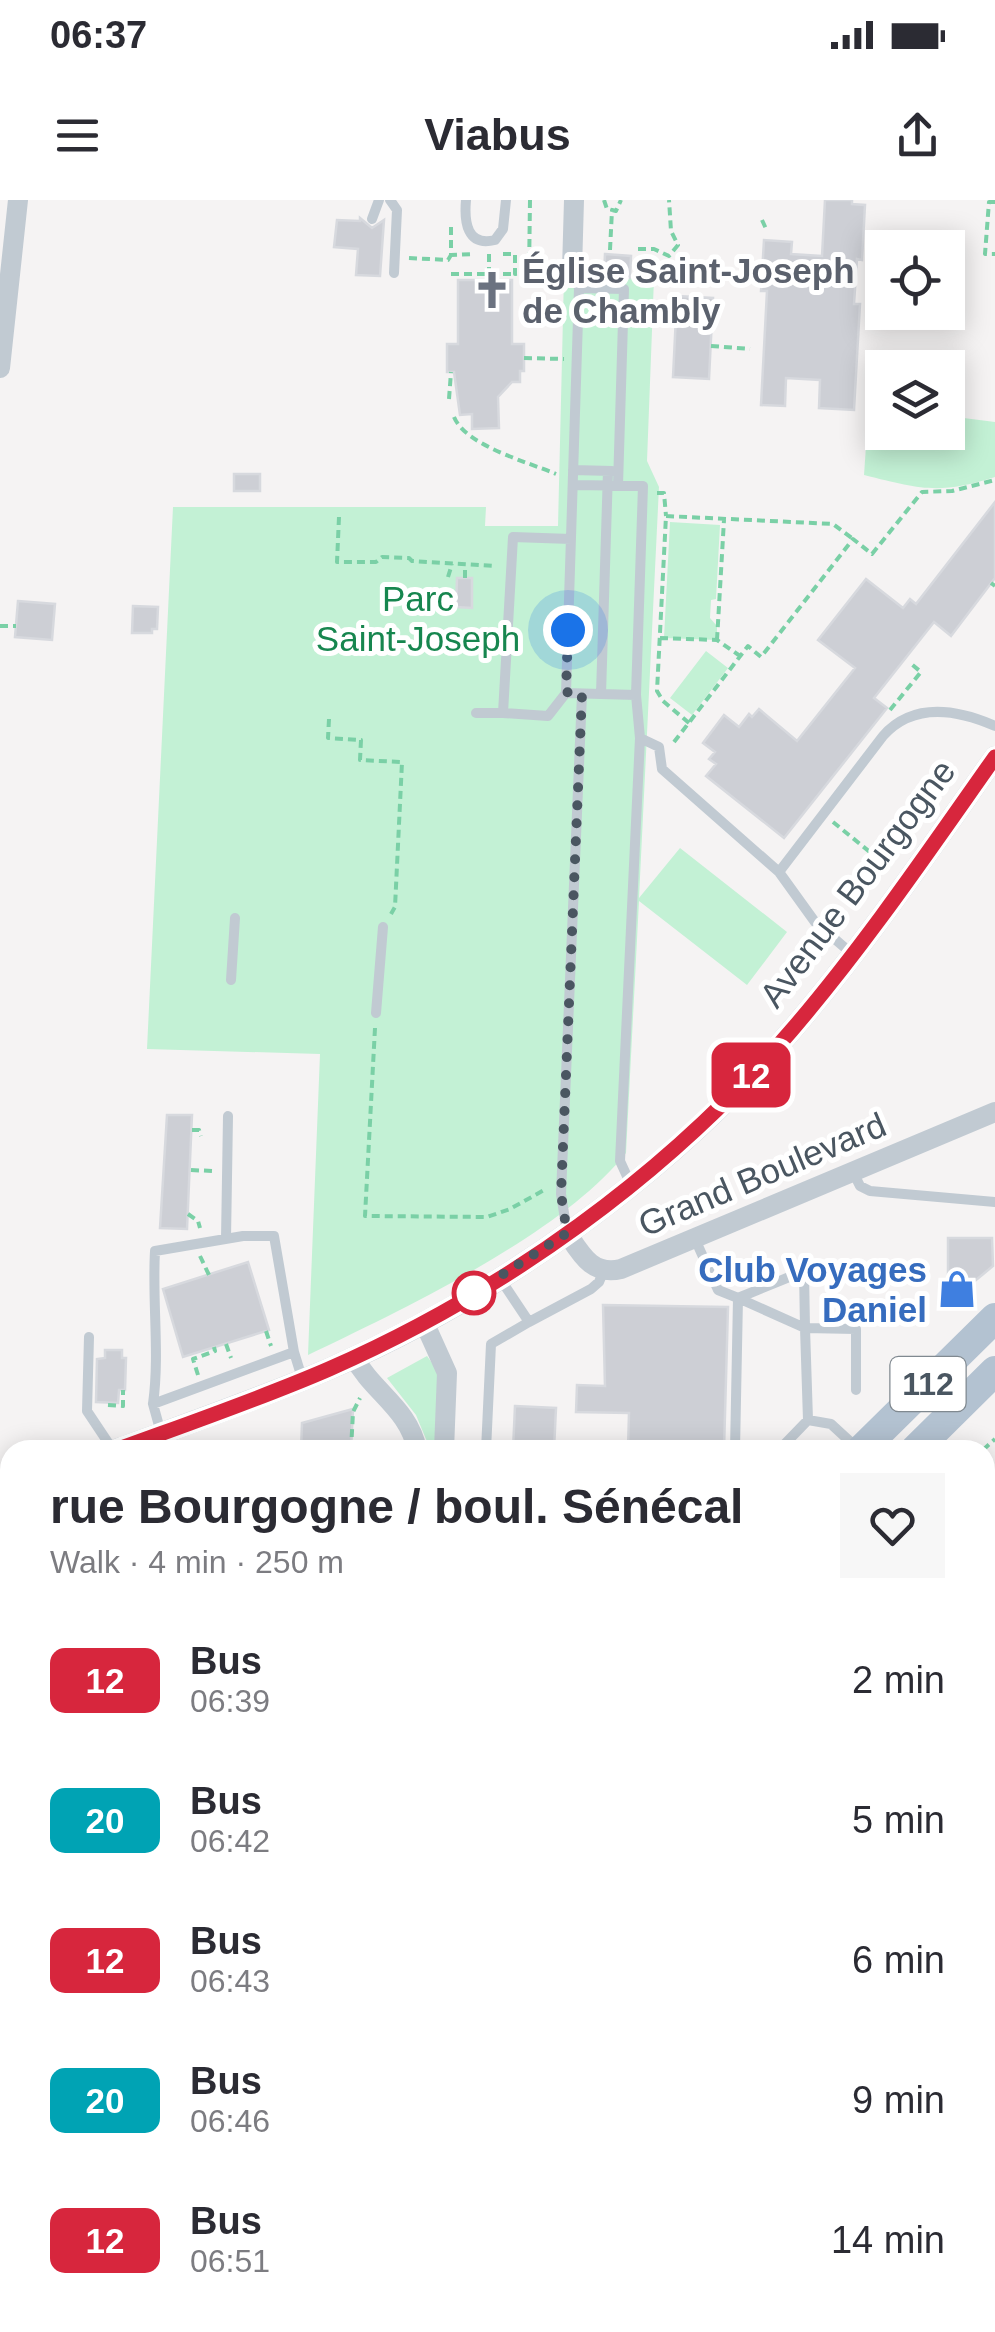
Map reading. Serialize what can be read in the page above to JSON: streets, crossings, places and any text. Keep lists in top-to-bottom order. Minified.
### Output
{"streets":{"main road":["112"],"street":["Avenue Bourgogne","Grand Boulevard"]},"crossings":[["Avenue Bourgogne","Grand Boulevard"]],"parks":["Parc Saint-Joseph"],"places":{"church":["Église Saint-Joseph de Chambly"],"shop":["Club Voyages Daniel"]},"lines":["bus line 12"],"page":{"status":"06:37","header":"Viabus","on_map":"12","heading":["rue Bourgogne / boul. Sénécal","Walk · 4 min · 250 m"],"list":[{"mark":"12","name":"Bus","note":"06:39","value":"2 min"},{"mark":"20","name":"Bus","note":"06:42","value":"5 min"},{"mark":"12","name":"Bus","note":"06:43","value":"6 min"},{"mark":"20","name":"Bus","note":"06:46","value":"9 min"},{"mark":"12","name":"Bus","note":"06:51","value":"14 min"}]}}
